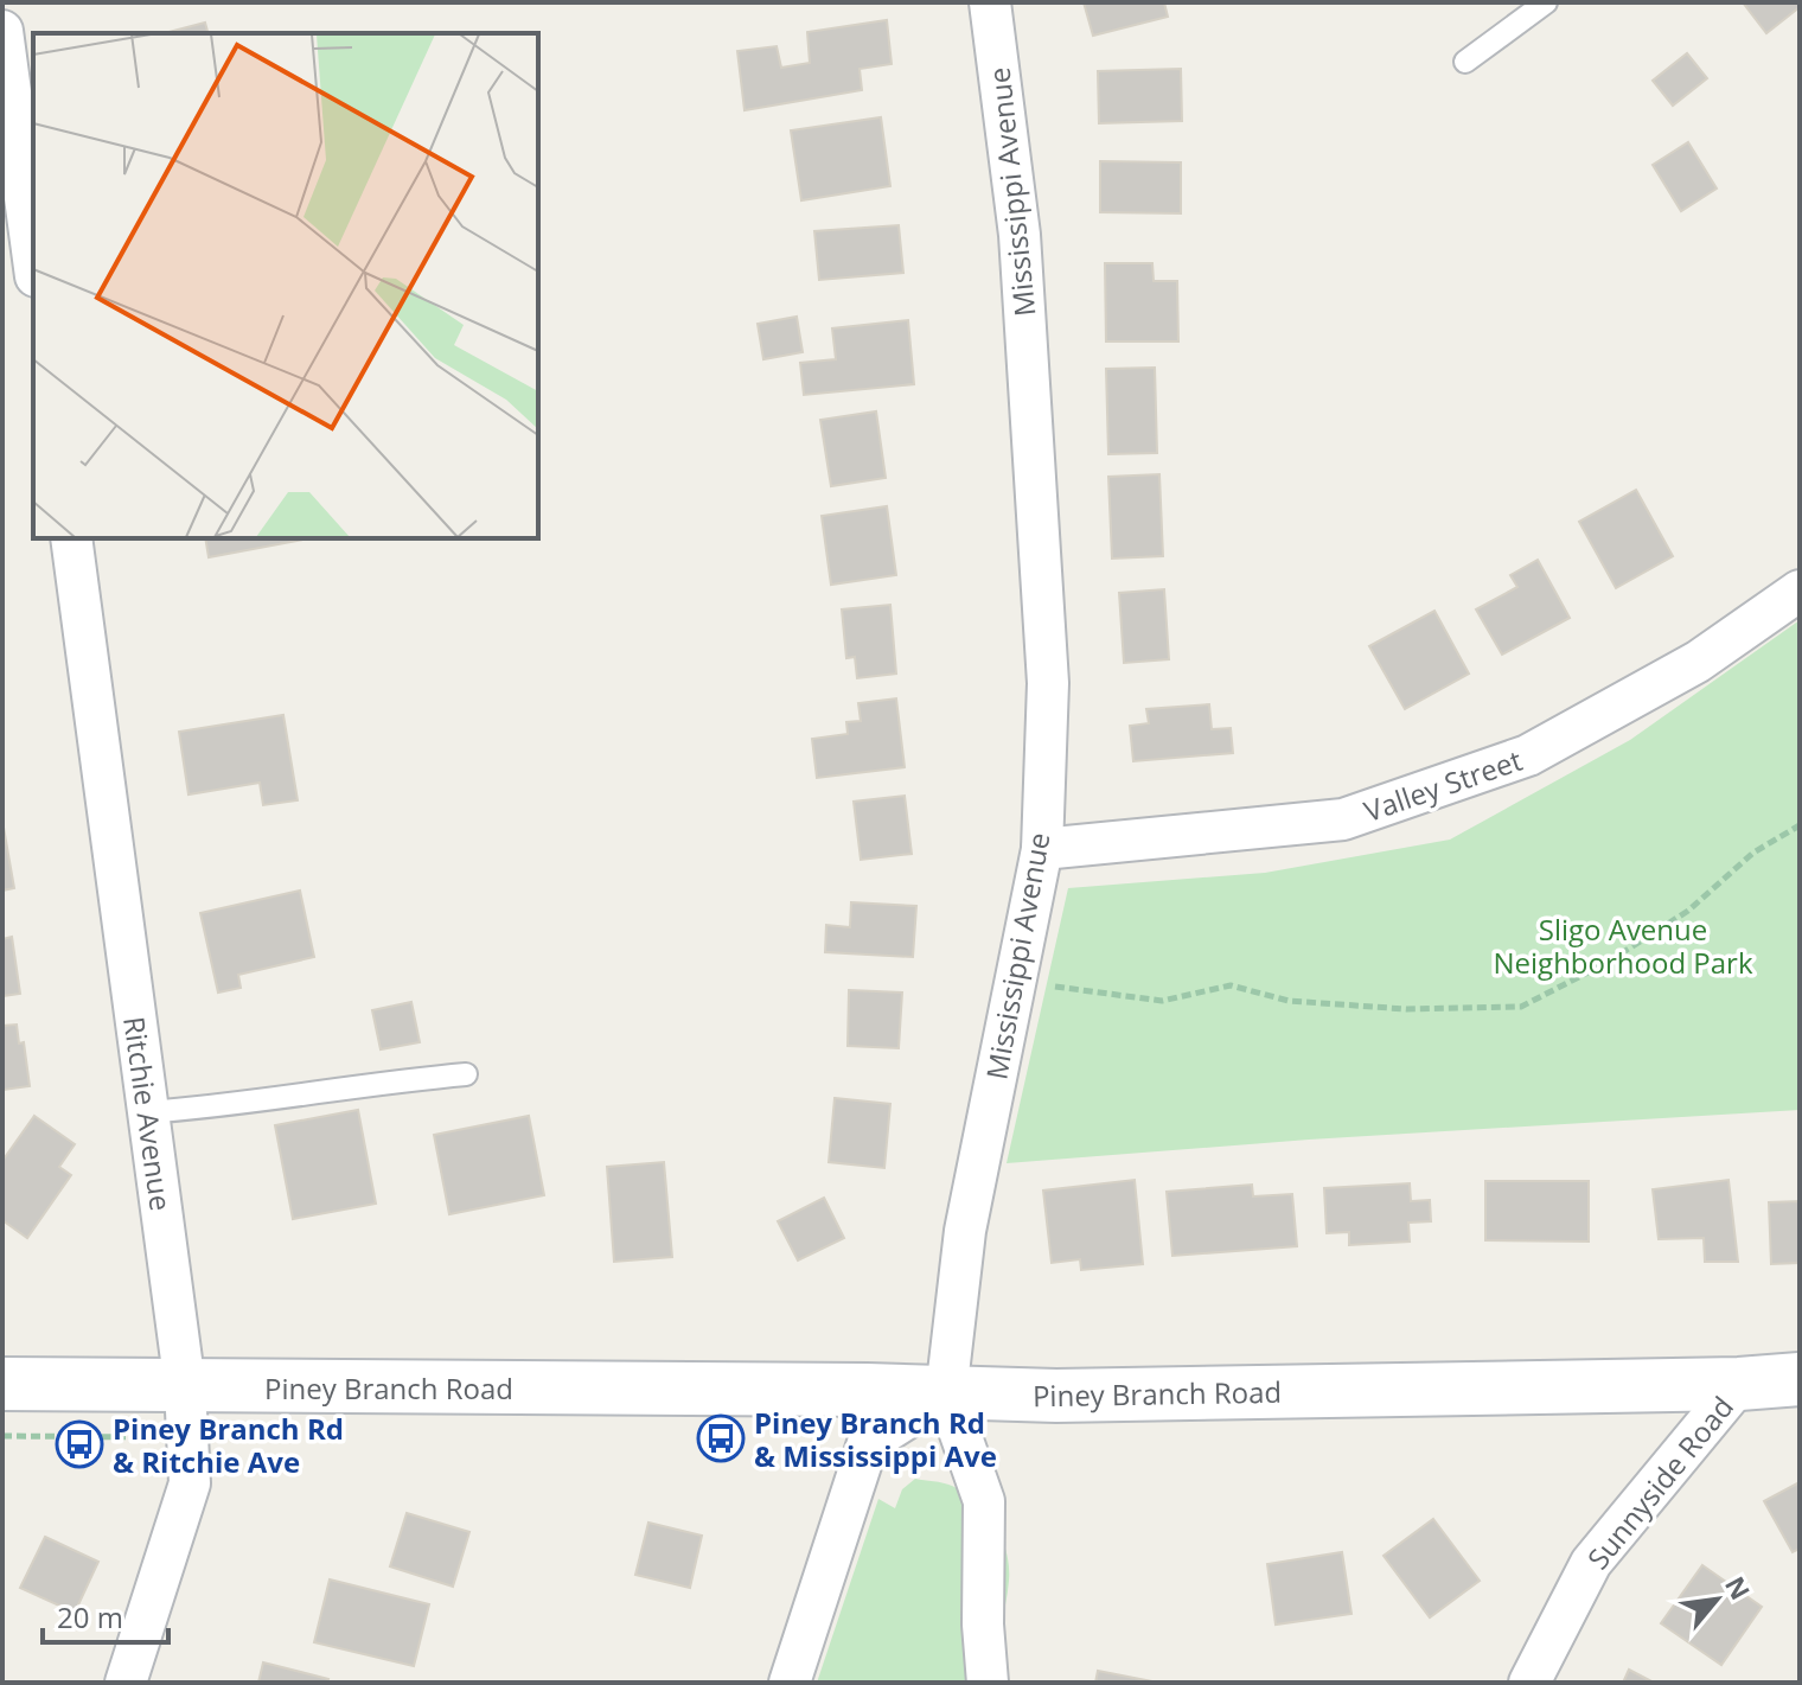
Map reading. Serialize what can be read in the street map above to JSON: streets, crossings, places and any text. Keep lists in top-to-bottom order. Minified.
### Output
{"streets":{"main road":["Piney Branch Road"],"street":["Mississippi Avenue","Valley Street","Ritchie Avenue","Sunnyside Road"]},"crossings":[["Mississippi Avenue","Valley Street"],["Mississippi Avenue","Piney Branch Road"],["Ritchie Avenue","Piney Branch Road"],["Piney Branch Road","Sunnyside Road"]],"parks":["Sligo Avenue Neighborhood Park"],"places":{"bus stop":["Piney Branch Rd & Mississippi Ave","Piney Branch Rd & Ritchie Ave"]},"scale_bar":"20 m","north":"top right"}
